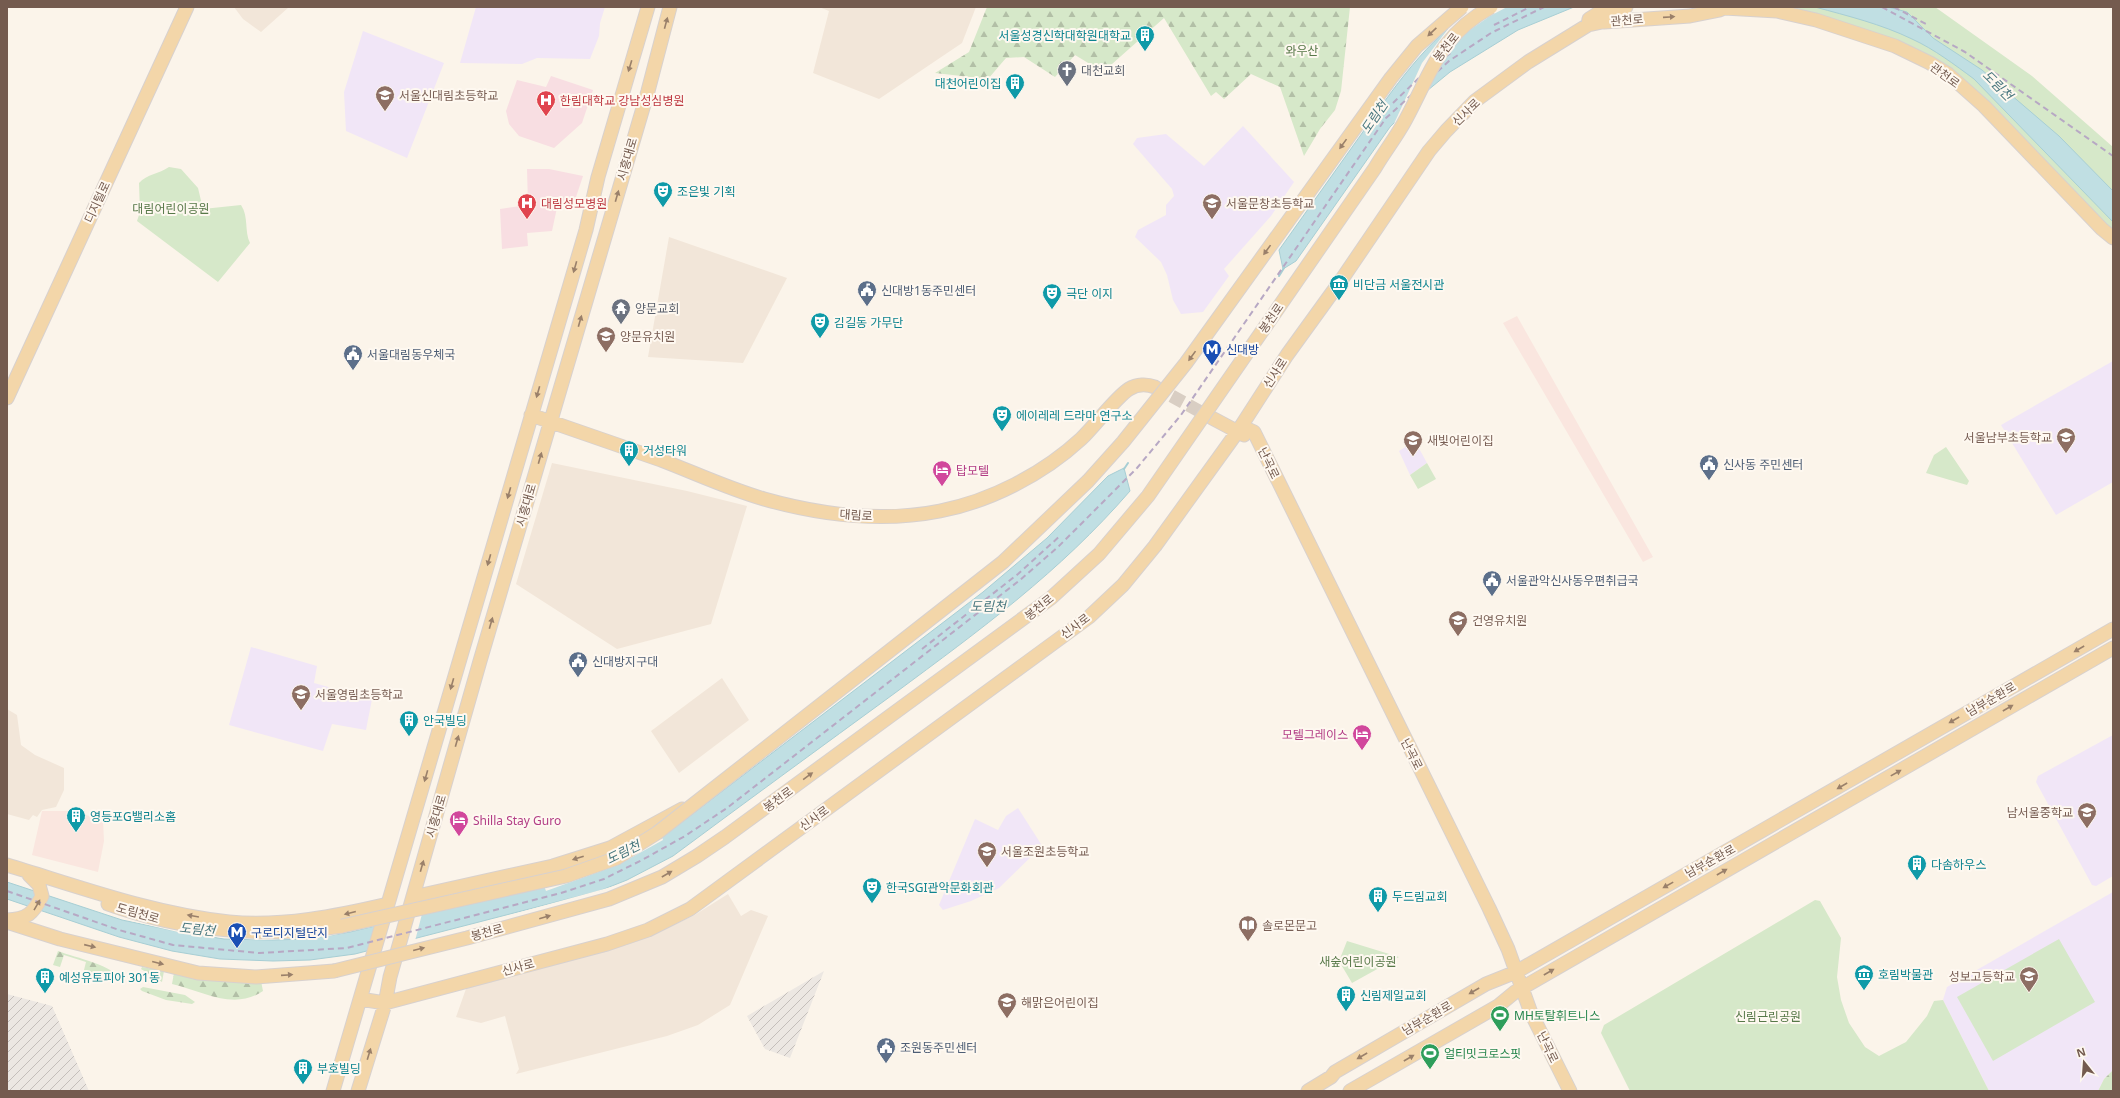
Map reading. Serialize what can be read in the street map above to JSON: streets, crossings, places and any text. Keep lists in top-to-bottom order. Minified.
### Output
{"streets":{"main road":["관천로","봉천로","신사로","시흥대로","디지털로","난곡로","대림로","남부순환로","도림천로"]},"crossings":[["관천로","신사로"],["봉천로","시흥대로"],["봉천로","도림천로"],["신사로","시흥대로"],["신사로","난곡로"],["시흥대로","대림로"],["시흥대로","도림천로"],["난곡로","남부순환로"]],"water":["도림천"],"parks":["와우산","대림어린이공원","새숲어린이공원","신림근린공원"],"places":{"building":["서울성경신학대학원대학교","대천어린이집","거성타워","안국빌딩","영등포G밸리소홈","다솜하우스","두드림교회","예성유토피아 301동","신림제일교회","부호빌딩"],"church":["대천교회"],"school or university":["서울신대림초등학교","서울문창초등학교","양문유치원","서울남부초등학교","새빛어린이집","건영유치원","서울영림초등학교","남서울중학교","서울조원초등학교","성보고등학교","해맑은어린이집"],"hospital":["한림대학교 강남성심병원","대림성모병원"],"theatre":["조은빛 기획","극단 이지","김길동 가무단","에이레레 드라마 연구소","한국SGI관악문화회관"],"museum":["비단금 서울전시관","호림박물관"],"public building":["신대방1동주민센터","서울대림동우체국","신사동 주민센터","서울관악신사동우편취급국","신대방지구대","조원동주민센터"],"temple":["양문교회"],"metro station":["신대방","구로디지털단지"],"hotel":["탑모텔","모텔그레이스","Shilla Stay Guro"],"library":["솔로몬문고"],"sports":["MH토탈휘트니스","얼티밋크로스핏"]},"north":"top"}
